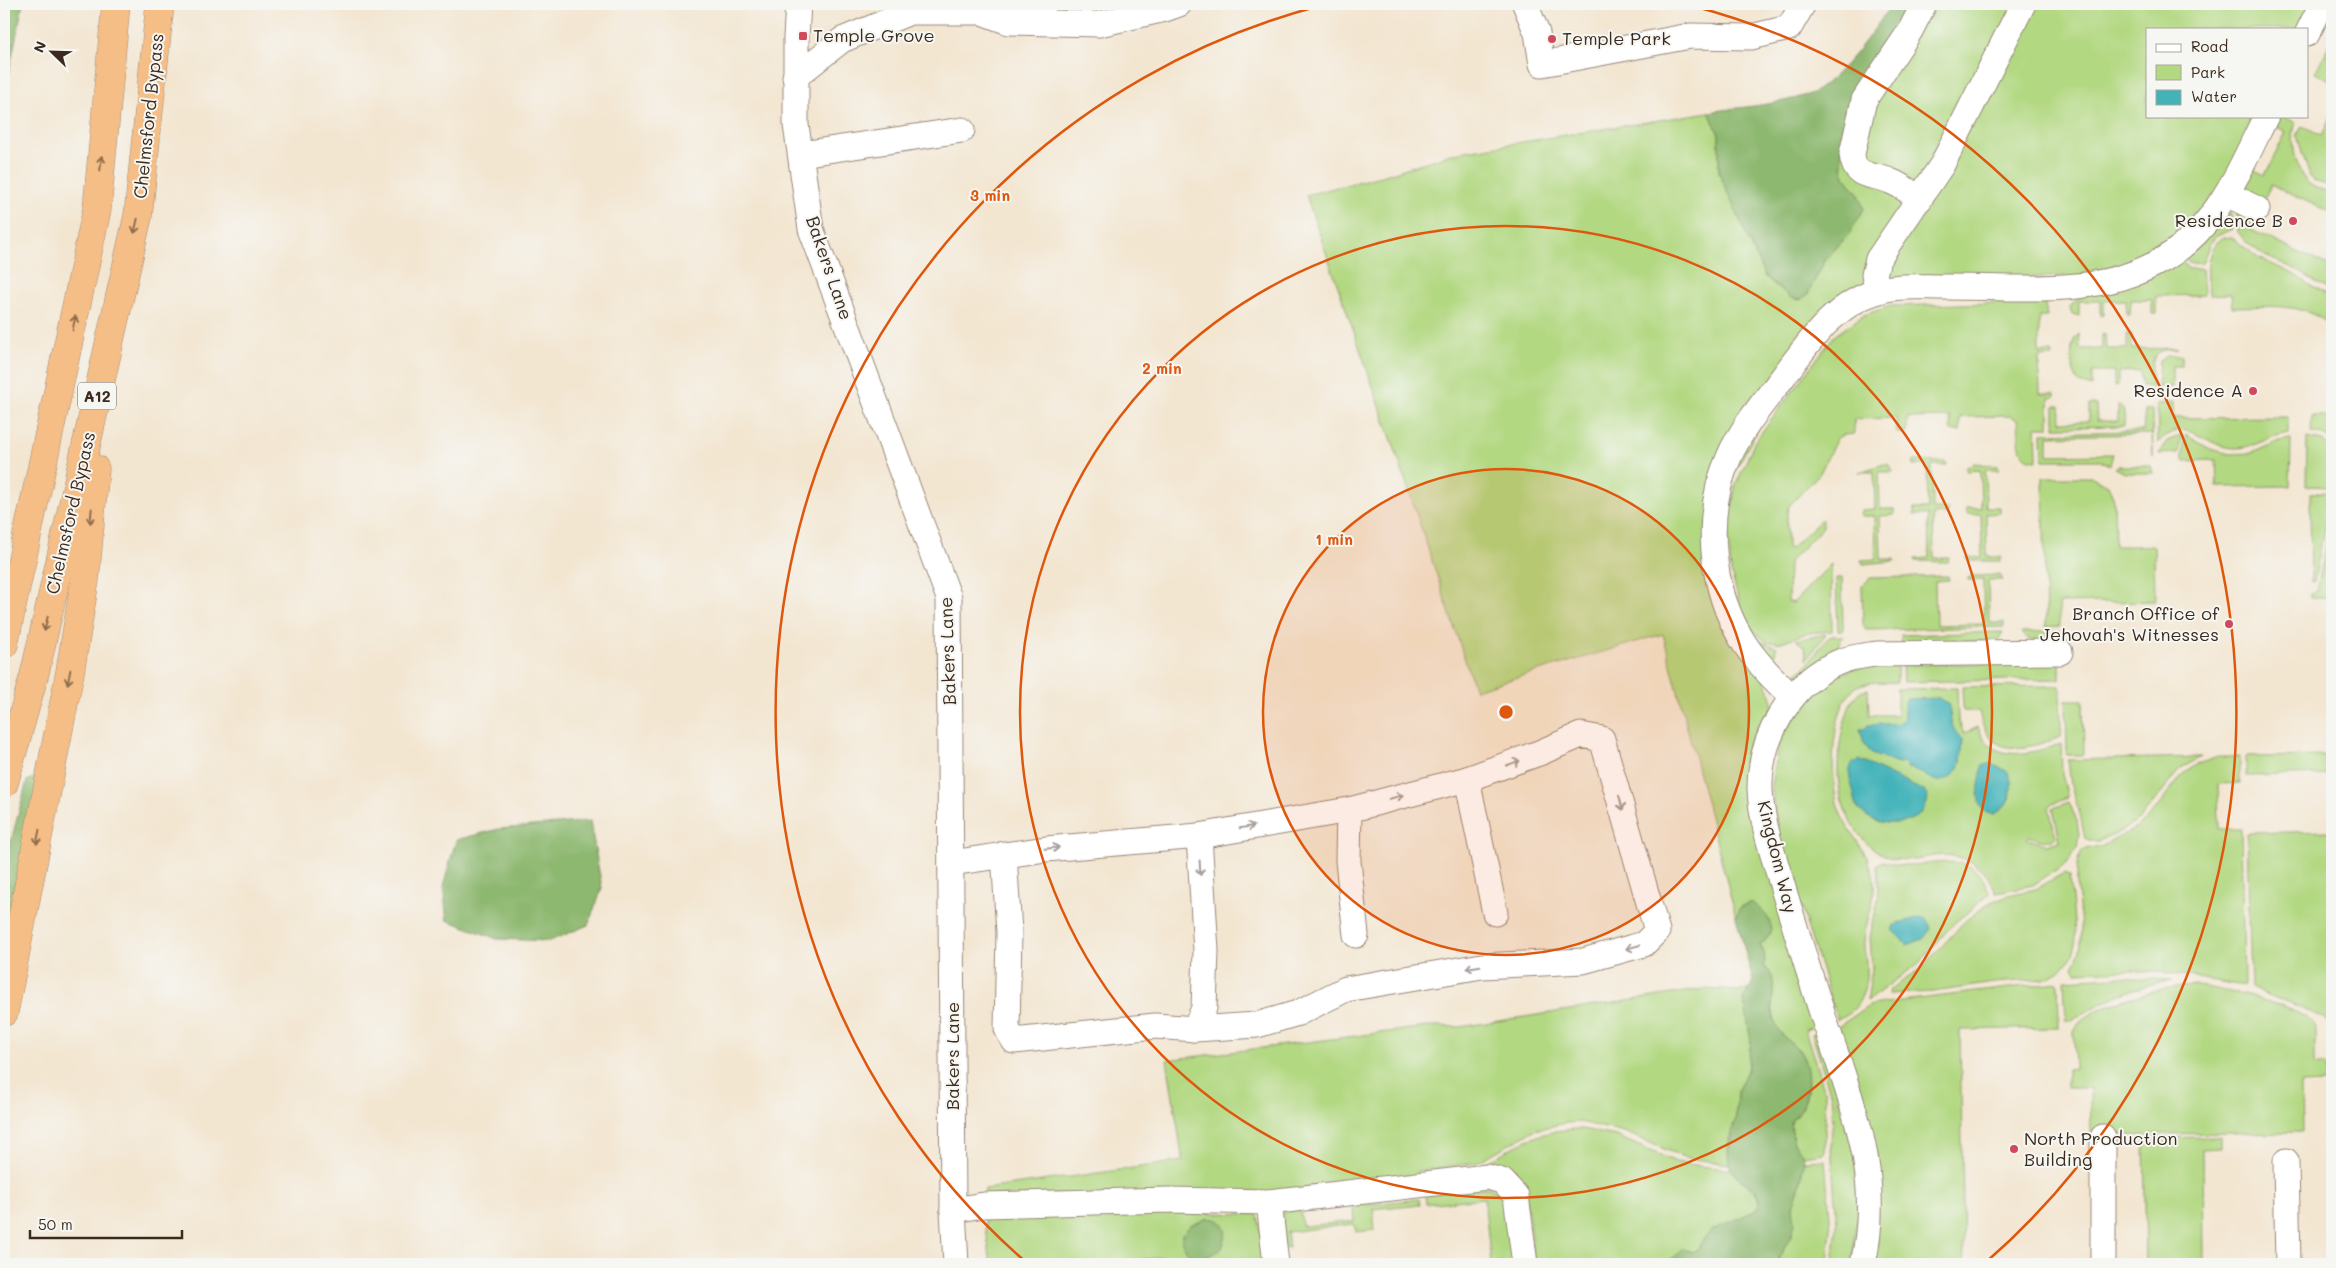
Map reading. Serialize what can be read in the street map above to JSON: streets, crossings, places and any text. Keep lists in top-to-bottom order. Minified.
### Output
{"streets":{"highway":["Chelmsford Bypass","A12"],"street":["Bakers Lane","Kingdom Way"]},"crossings":[["Chelmsford Bypass","A12"]],"places":{"transit":["Temple Grove"],"other":["Temple Park","Residence B","Residence A","Branch Office of Jehovah's Witnesses","North Production Building"]},"legend":["Road","Park","Water"],"scale_bar":"50 m","north":"top left","rings":["3 min","2 min","1 min"]}
